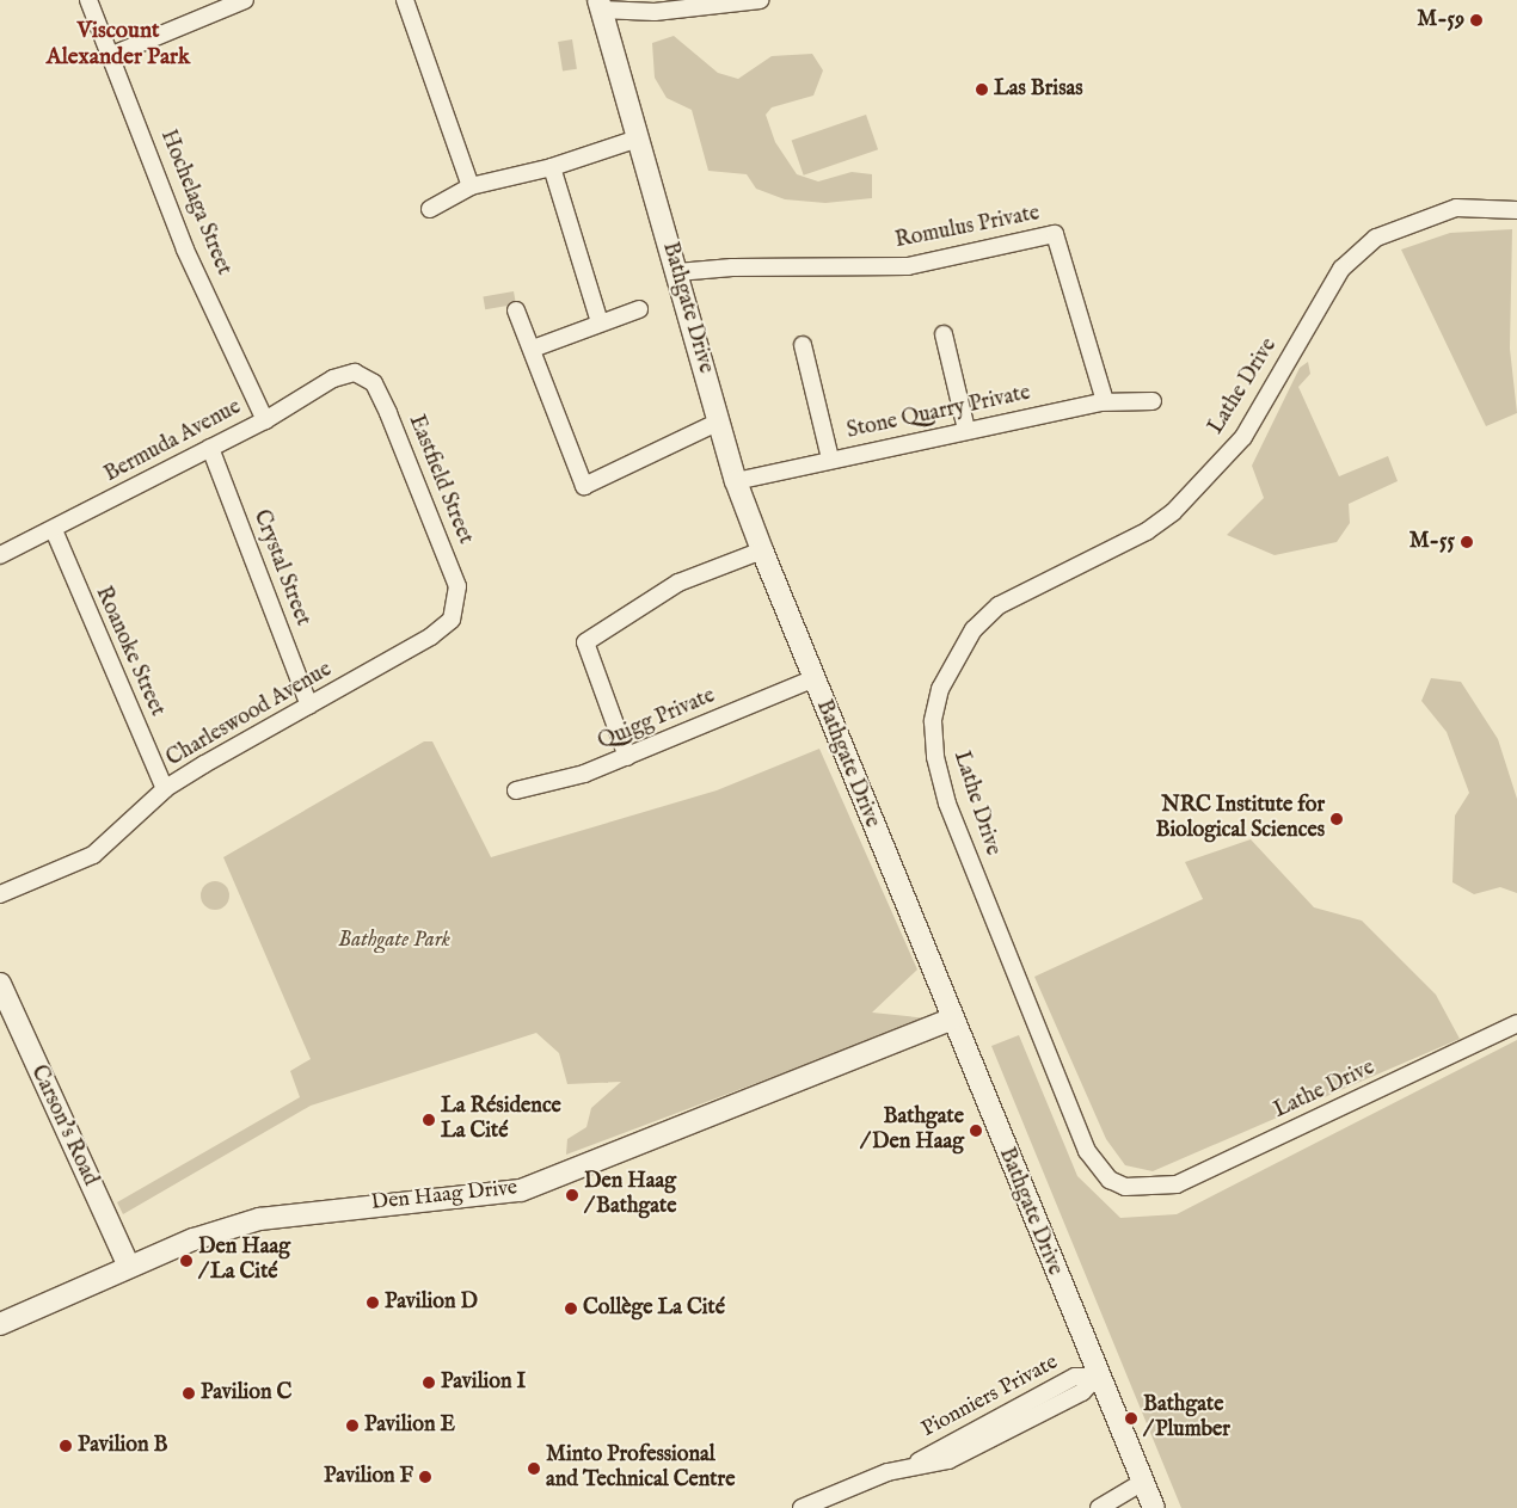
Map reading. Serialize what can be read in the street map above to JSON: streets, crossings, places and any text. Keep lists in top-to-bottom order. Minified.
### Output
{"streets":{"street":["Hochelaga Street","Romulus Private","Bathgate Drive","Lathe Drive","Stone Quarry Private","Bermuda Avenue","Eastfield Street","Crystal Street","Roanoke Street","Charleswood Avenue","Quigg Private","Carson's Road","Den Haag Drive","Pionniers Private"]},"crossings":[["Hochelaga Street","Bermuda Avenue"],["Romulus Private","Bathgate Drive"],["Romulus Private","Stone Quarry Private"],["Bathgate Drive","Stone Quarry Private"],["Bathgate Drive","Quigg Private"],["Bathgate Drive","Den Haag Drive"],["Bathgate Drive","Pionniers Private"],["Bermuda Avenue","Eastfield Street"],["Bermuda Avenue","Crystal Street"],["Bermuda Avenue","Roanoke Street"],["Eastfield Street","Charleswood Avenue"],["Crystal Street","Charleswood Avenue"],["Roanoke Street","Charleswood Avenue"],["Carson's Road","Den Haag Drive"]],"districts":["Viscount Alexander Park"],"parks":["Bathgate Park"],"places":["M-59","Las Brisas","M-55","NRC Institute for Biological Sciences","La Résidence La Cité","Bathgate / Den Haag","Den Haag / Bathgate","Den Haag / La Cité","Pavilion D","Collège La Cité","Pavilion I","Pavilion C","Bathgate / Plumber","Pavilion E","Pavilion B","Minto Professional and Technical Centre","Pavilion F"]}
